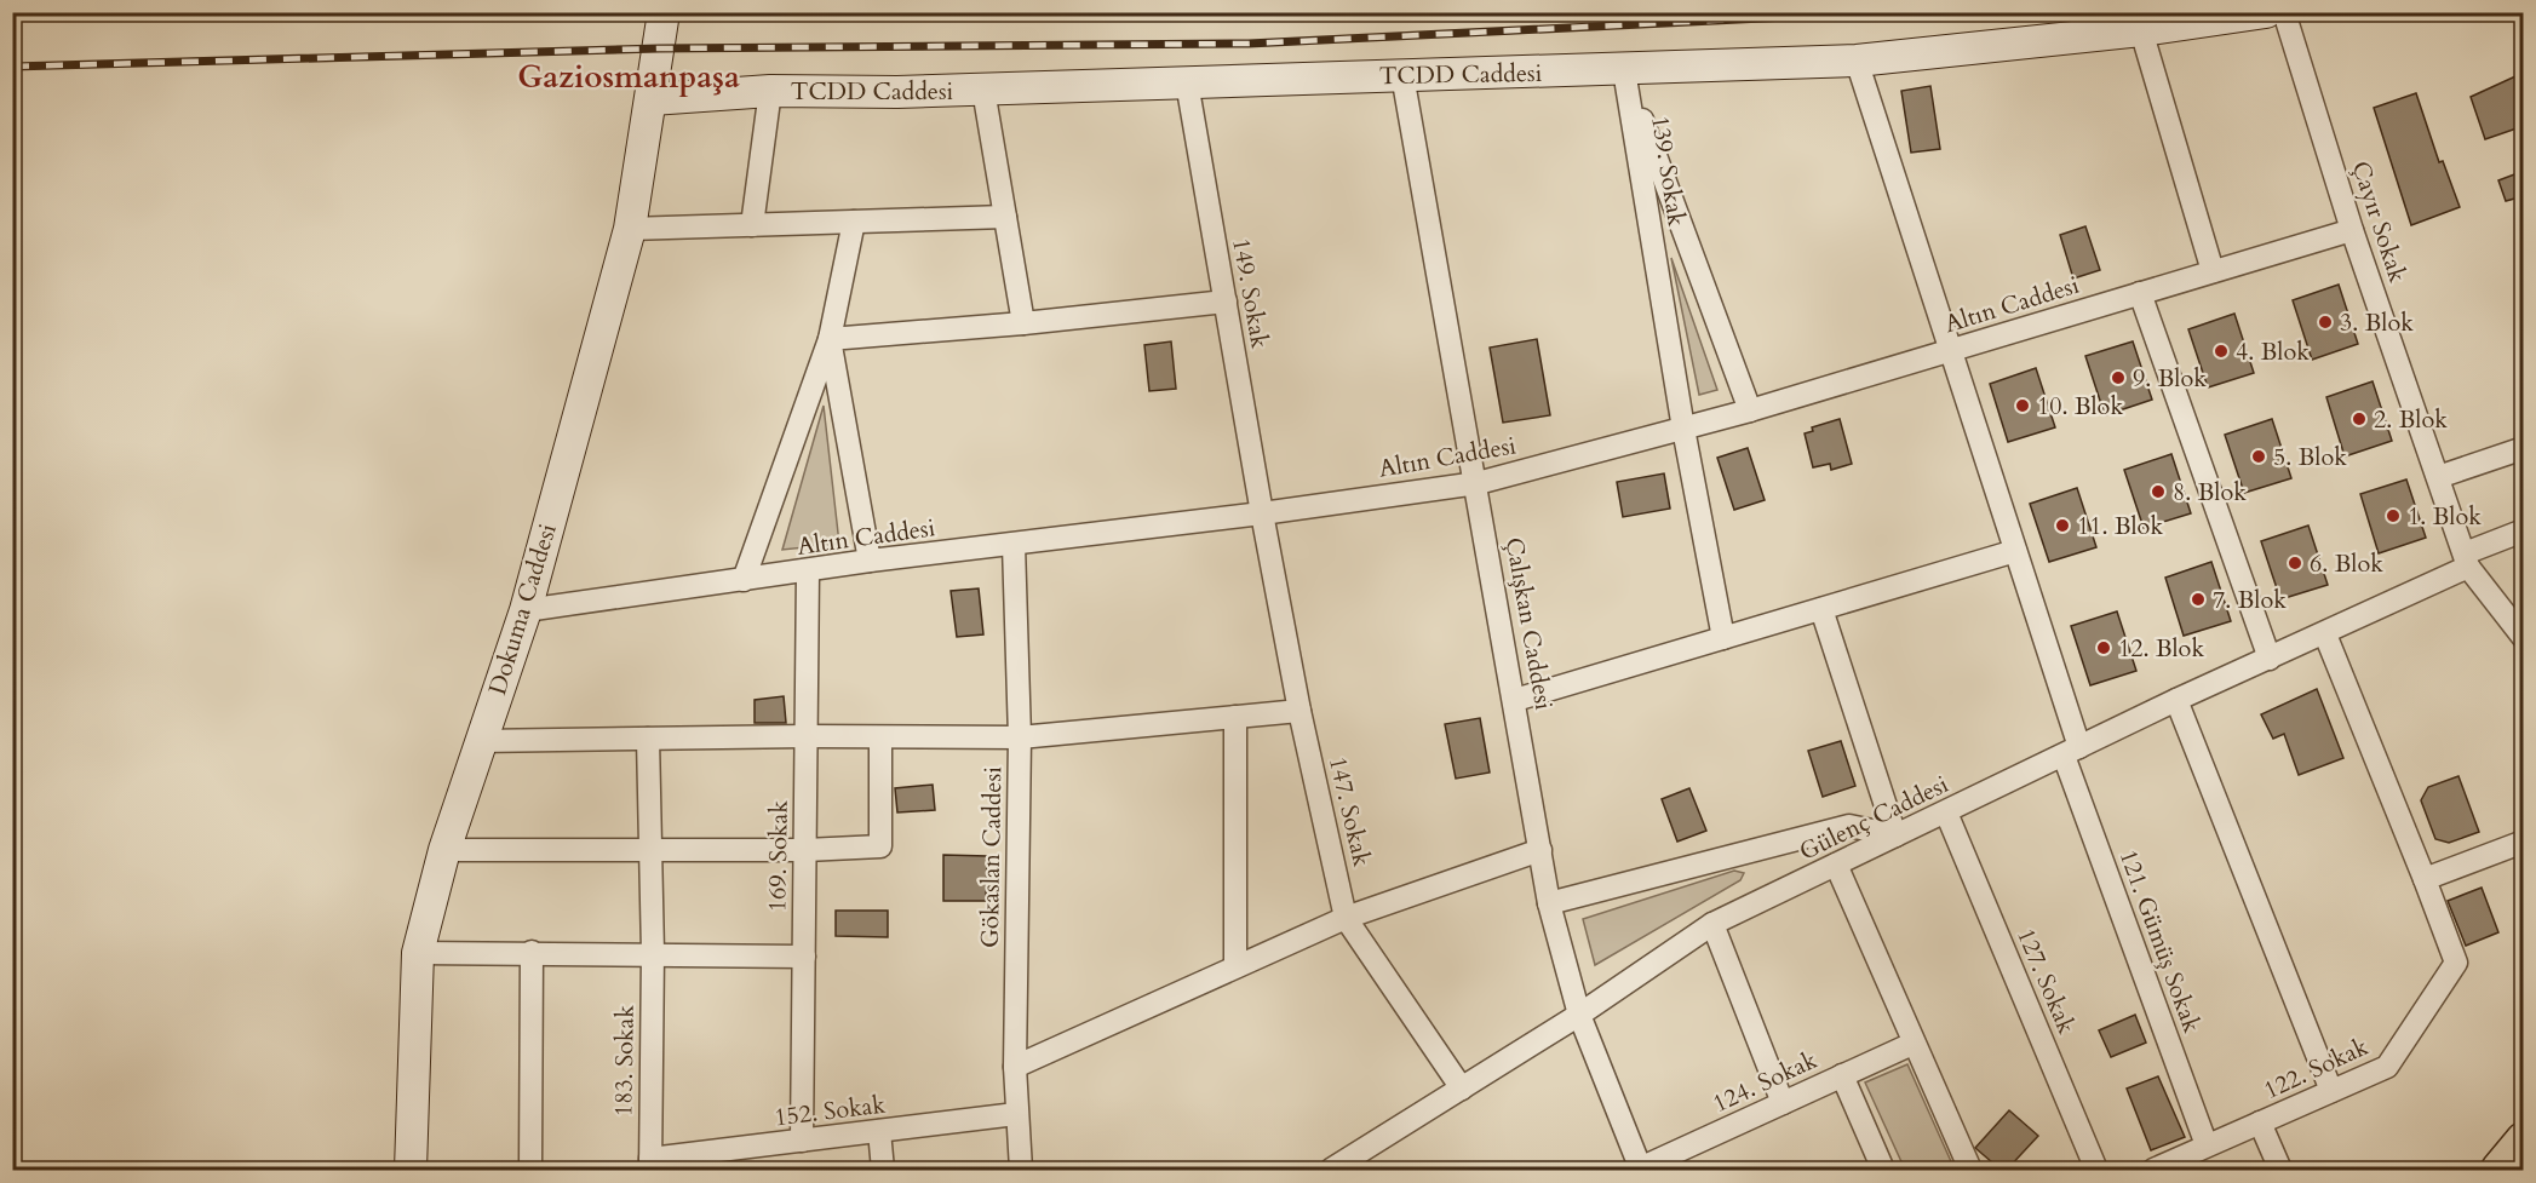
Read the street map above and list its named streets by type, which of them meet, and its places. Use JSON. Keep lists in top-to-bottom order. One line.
{"streets":{"main road":["TCDD Caddesi","Dokuma Caddesi"],"street":["139. Sokak","Çayır Sokak","149. Sokak","Altın Caddesi","Çalışkan Caddesi","147. Sokak","Gülenç Caddesi","169. Sokak","Gökaslan Caddesi","121. Gümüş Sokak","127. Sokak","183. Sokak","122. Sokak","124. Sokak","152. Sokak"]},"crossings":[["TCDD Caddesi","139. Sokak"],["TCDD Caddesi","149. Sokak"],["TCDD Caddesi","Dokuma Caddesi"],["TCDD Caddesi","Çalışkan Caddesi"],["TCDD Caddesi","121. Gümüş Sokak"],["139. Sokak","Altın Caddesi"],["Çayır Sokak","Altın Caddesi"],["Çayır Sokak","Gülenç Caddesi"],["149. Sokak","Altın Caddesi"],["149. Sokak","147. Sokak"],["Altın Caddesi","Dokuma Caddesi"],["Altın Caddesi","Çalışkan Caddesi"],["Altın Caddesi","147. Sokak"],["Altın Caddesi","169. Sokak"],["Altın Caddesi","Gökaslan Caddesi"],["Altın Caddesi","121. Gümüş Sokak"],["Çalışkan Caddesi","Gülenç Caddesi"],["Çalışkan Caddesi","124. Sokak"],["147. Sokak","Gülenç Caddesi"],["Gülenç Caddesi","121. Gümüş Sokak"],["Gülenç Caddesi","127. Sokak"],["169. Sokak","152. Sokak"],["Gökaslan Caddesi","152. Sokak"],["121. Gümüş Sokak","122. Sokak"],["183. Sokak","152. Sokak"]],"districts":["Gaziosmanpaşa"],"places":["3. Blok","4. Blok","9. Blok","10. Blok","2. Blok","5. Blok","8. Blok","1. Blok","11. Blok","6. Blok","7. Blok","12. Blok"]}
